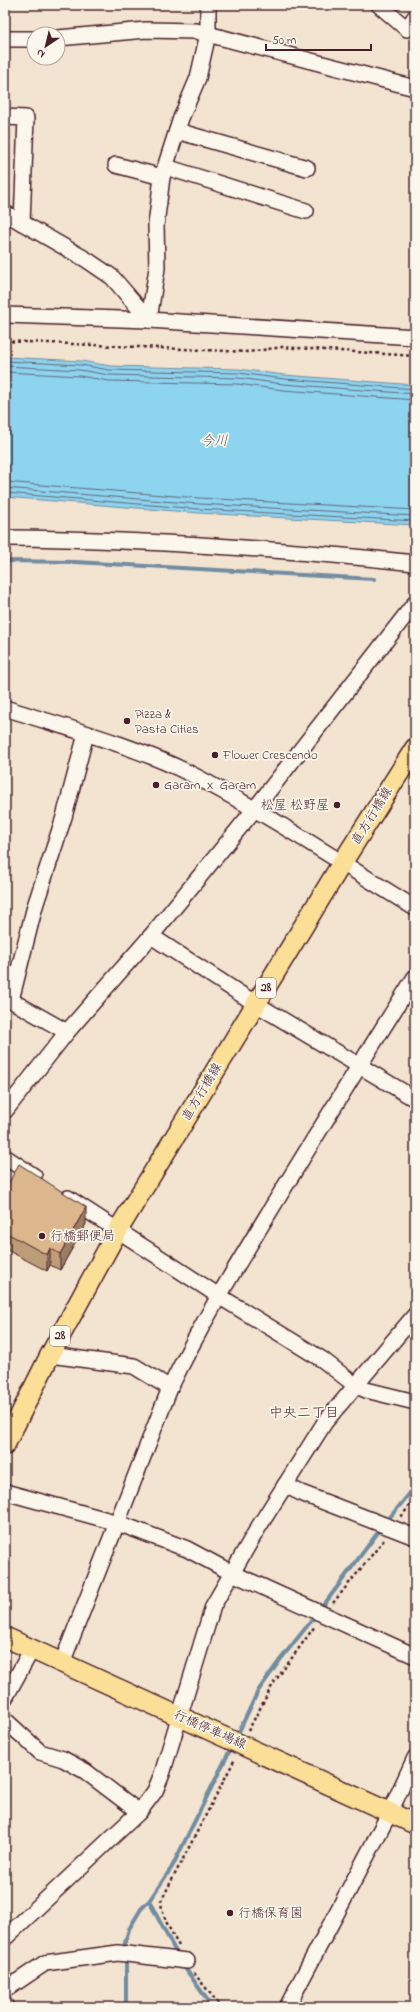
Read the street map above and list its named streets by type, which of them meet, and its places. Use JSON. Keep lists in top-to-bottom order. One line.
{"streets":{"main road":["直方行橋線","28","行橋停車場線"]},"districts":["中央二丁目"],"water":["今川"],"places":["Pizza & Pasta Cities","Flower Crescendo","Garam ｘ Garam","松屋 松野屋","行橋郵便局","行橋保育園"],"scale_bar":"50 m","north":"bottom left"}
